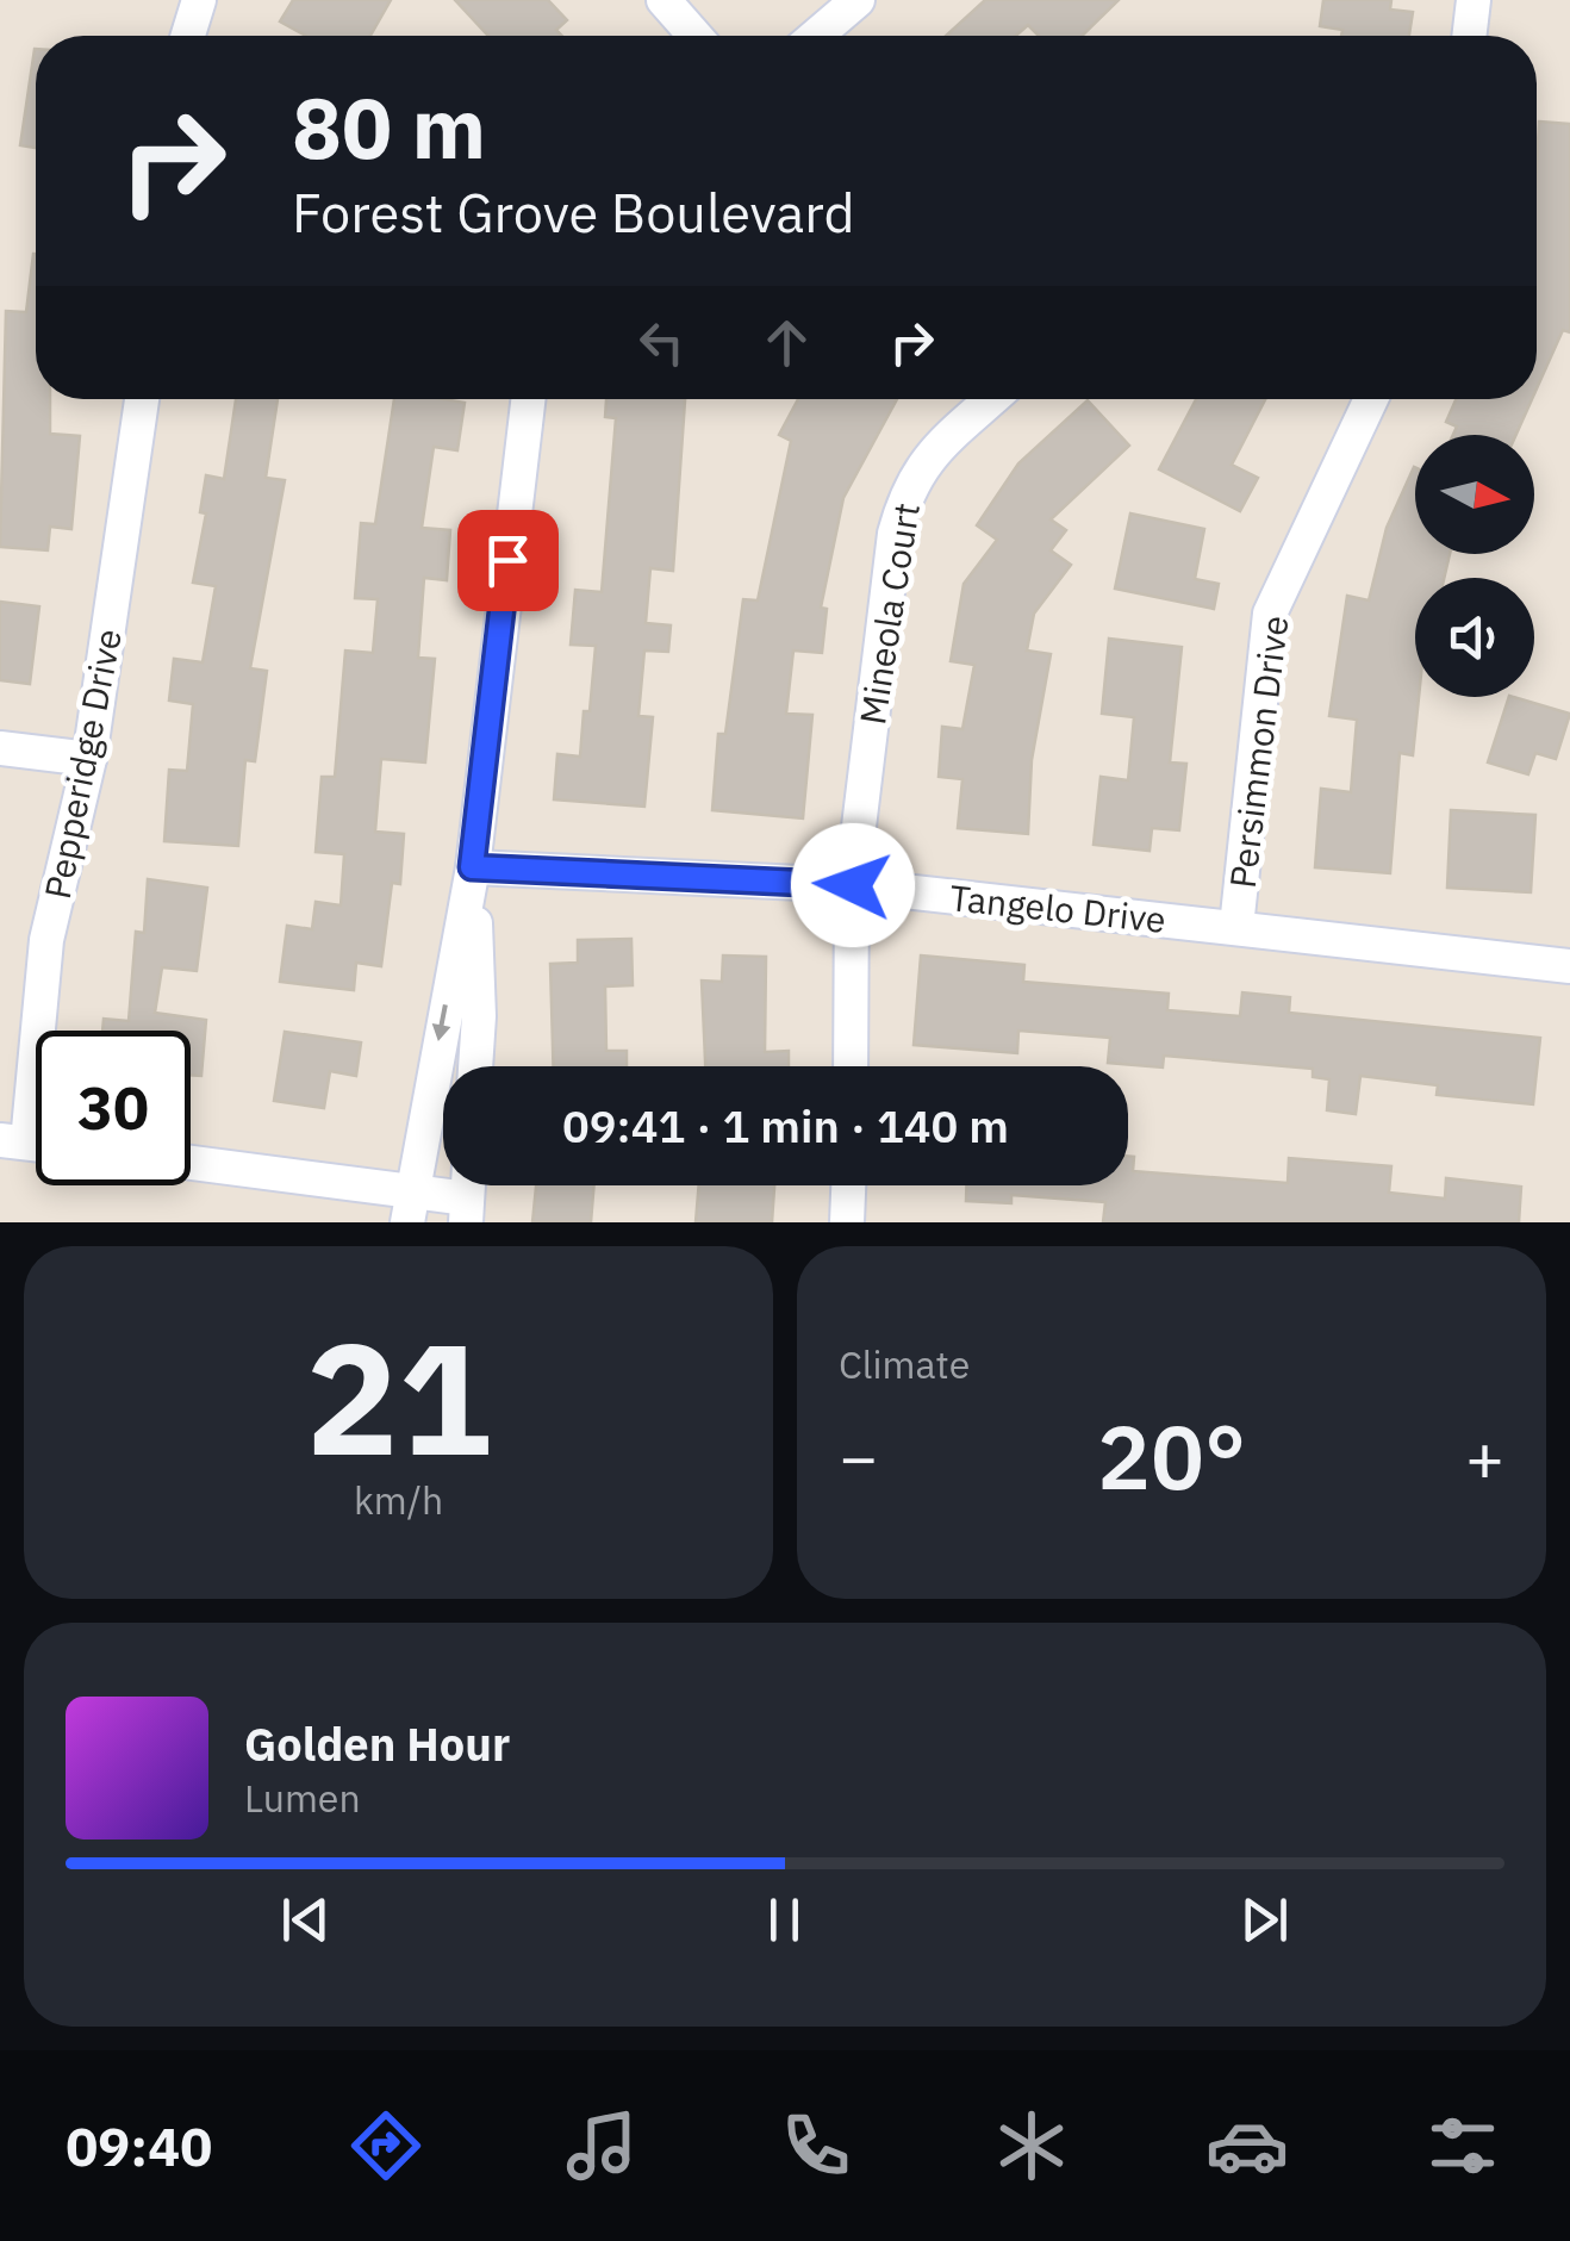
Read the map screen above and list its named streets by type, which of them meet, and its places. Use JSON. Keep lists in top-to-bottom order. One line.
{"streets":{"street":["Mineola Court","Persimmon Drive","Pepperidge Drive","Tangelo Drive"]},"crossings":[["Mineola Court","Tangelo Drive"],["Persimmon Drive","Tangelo Drive"]],"north":"right","page":{"turn":["80 m","Forest Grove Boulevard"],"limit":"30","trip":"09:41 · 1 min · 140 m","tile":[["21","km/h"],"Climate"],"heat":["−","20°","+"],"song":["Golden Hour","Lumen"],"tabs":"09:40"}}
